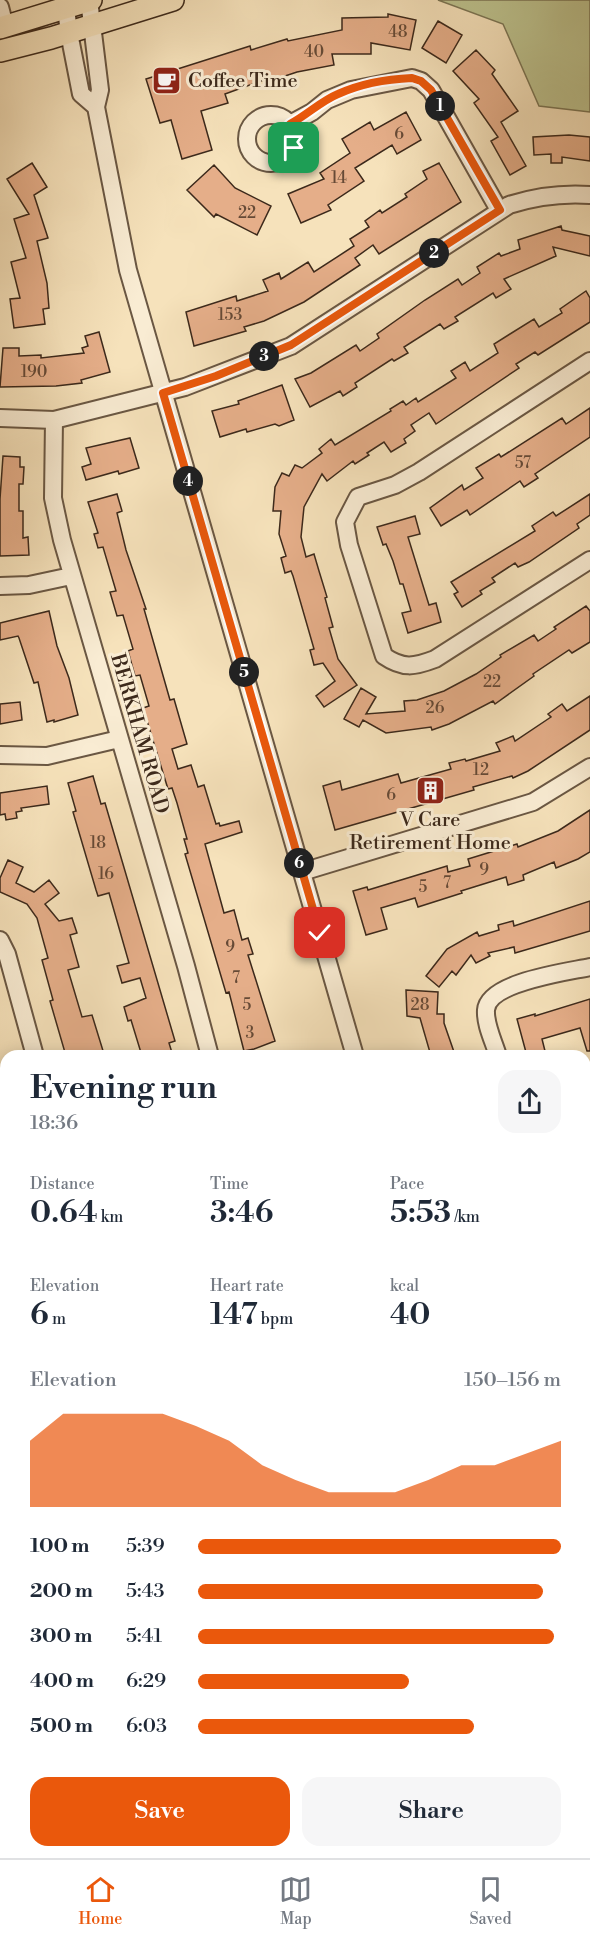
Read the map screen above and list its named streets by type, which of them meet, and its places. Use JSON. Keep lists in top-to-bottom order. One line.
{"streets":{"street":["BERKHAM ROAD"]},"places":{"cafe":["Coffee Time"],"building":["V Care Retirement Home"]},"house_numbers":["48","40","6","14","22","153","190","57","22","26","12","6","18","9","16","7","5","9","7","5","28","3"],"page":{"pins":["1","2","3","4","5","6"],"heading":["Evening run","18:36"],"stats":[["Distance","0.64 km"],["Time","3:46"],["Pace","5:53 /km"],["Elevation","6 m"],["Heart rate","147 bpm"],["kcal","40"]],"chart":["Elevation","150–156 m"],"list":[{"name":"100 m","note":"5:39"},{"name":"200 m","note":"5:43"},{"name":"300 m","note":"5:41"},{"name":"400 m","note":"6:29"},{"name":"500 m","note":"6:03"}],"buttons":["Save","Share"],"tabs":["Home","Map","Saved"]}}
